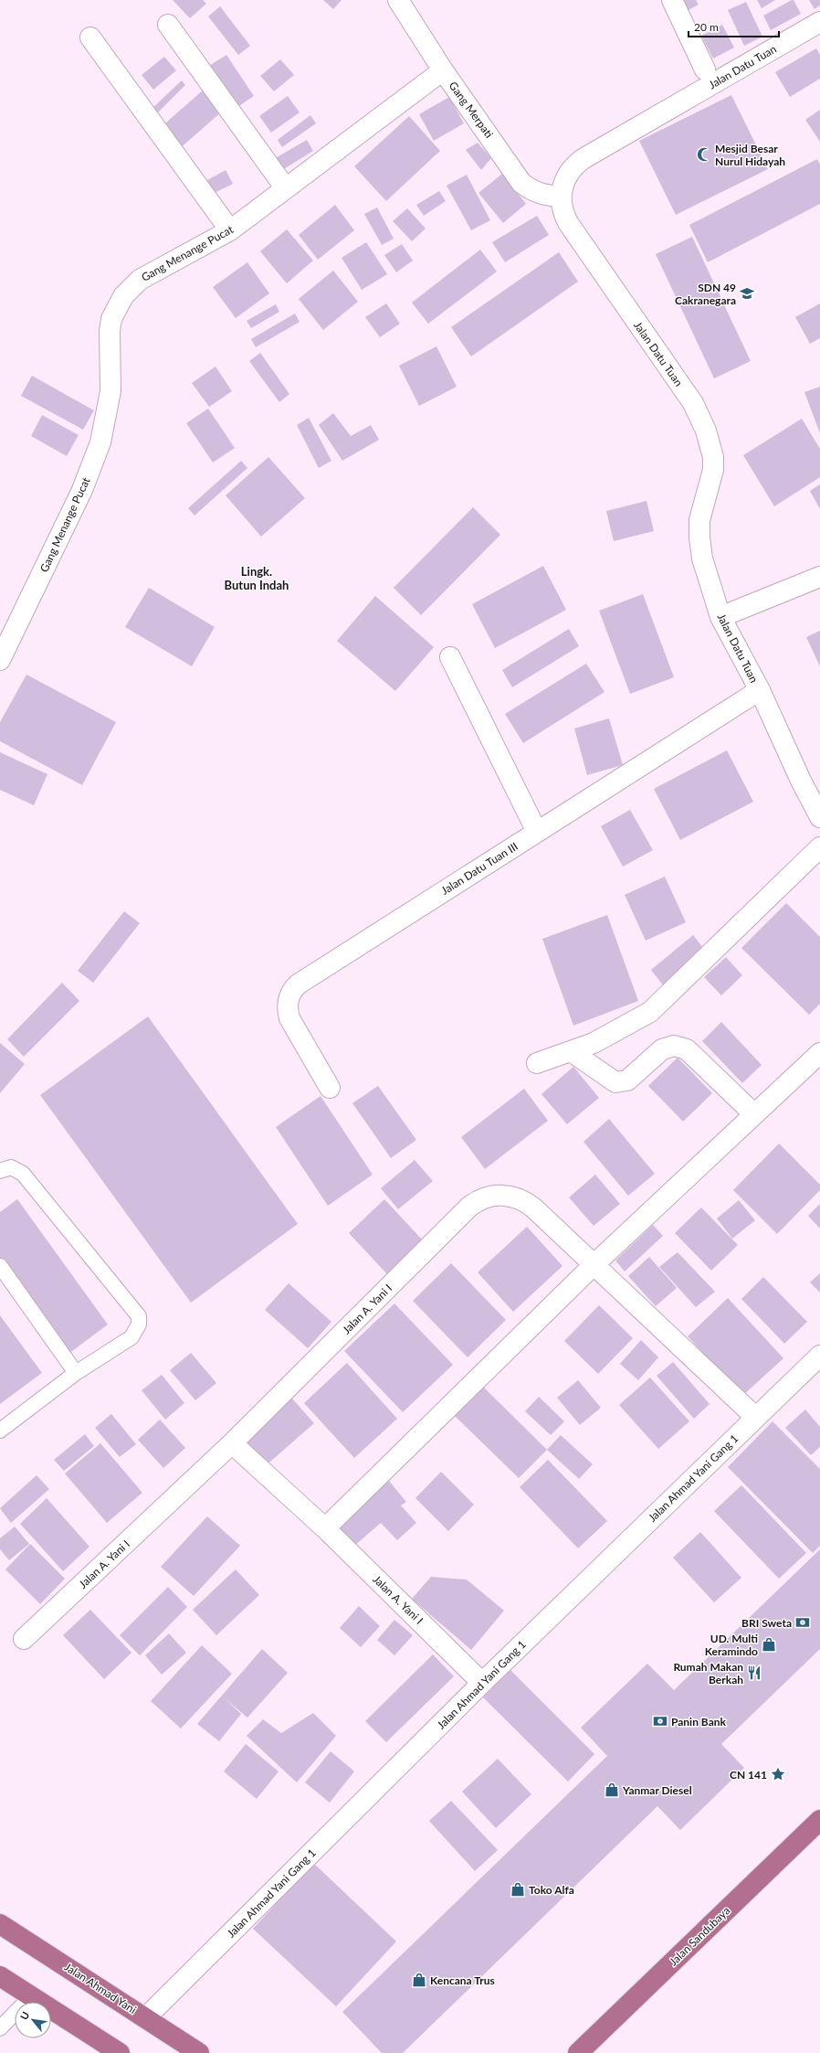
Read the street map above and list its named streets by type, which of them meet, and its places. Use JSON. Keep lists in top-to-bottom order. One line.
{"streets":{"highway":["Jalan Sandubaya","Jalan Ahmad Yani"],"street":["Jalan Datu Tuan","Gang Merpati","Gang Menange Pucat","Jalan Datu Tuan III","Jalan A. Yani I","Jalan Ahmad Yani Gang 1"]},"crossings":[["Jalan Datu Tuan","Gang Merpati"],["Jalan Datu Tuan","Jalan Datu Tuan III"],["Gang Merpati","Gang Menange Pucat"],["Jalan A. Yani I","Jalan Ahmad Yani Gang 1"],["Jalan Ahmad Yani Gang 1","Jalan Ahmad Yani"]],"districts":["Lingk. Butun Indah"],"places":{"mosque":["Mesjid Besar Nurul Hidayah"],"school or university":["SDN 49 Cakranegara"],"bank":["BRI Sweta","Panin Bank"],"shop":["UD. Multi Keramindo","Yanmar Diesel","Toko Alfa","Kencana Trus"],"restaurant":["Rumah Makan Berkah"],"place":["CN 141"]},"scale_bar":"20 m","north":"top left"}
